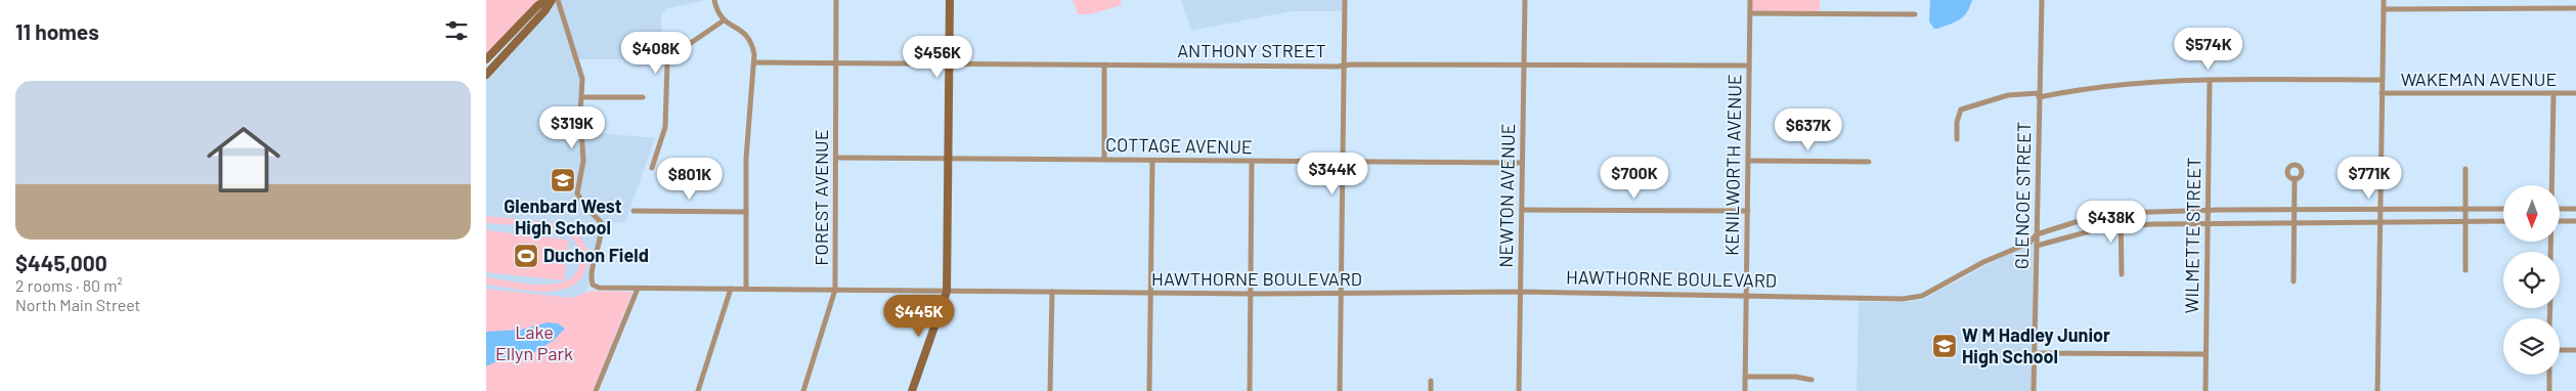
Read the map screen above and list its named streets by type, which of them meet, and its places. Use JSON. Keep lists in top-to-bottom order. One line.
{"streets":{"street":["ANTHONY STREET","WAKEMAN AVENUE","COTTAGE AVENUE","KENILWORTH AVENUE","NEWTON AVENUE","GLENCOE STREET","FOREST AVENUE","WILMETTE STREET","HAWTHORNE BOULEVARD"]},"crossings":[["ANTHONY STREET","KENILWORTH AVENUE"],["ANTHONY STREET","NEWTON AVENUE"],["ANTHONY STREET","FOREST AVENUE"],["WAKEMAN AVENUE","GLENCOE STREET"],["WAKEMAN AVENUE","WILMETTE STREET"],["COTTAGE AVENUE","NEWTON AVENUE"],["COTTAGE AVENUE","FOREST AVENUE"],["KENILWORTH AVENUE","HAWTHORNE BOULEVARD"],["NEWTON AVENUE","HAWTHORNE BOULEVARD"],["GLENCOE STREET","HAWTHORNE BOULEVARD"],["FOREST AVENUE","HAWTHORNE BOULEVARD"]],"parks":["Lake Ellyn Park"],"places":{"school or university":["Glenbard West High School","W M Hadley Junior High School"],"sports":["Duchon Field"]},"north":"bottom","page":{"heading":"11 homes","price":["$574K","$408K","$456K","$319K","$637K","$344K","$700K","$771K","$801K","$438K","$445K"],"list":[{"name":"$445,000","note":"2 rooms · 80 m² · North Main Street"}]}}
